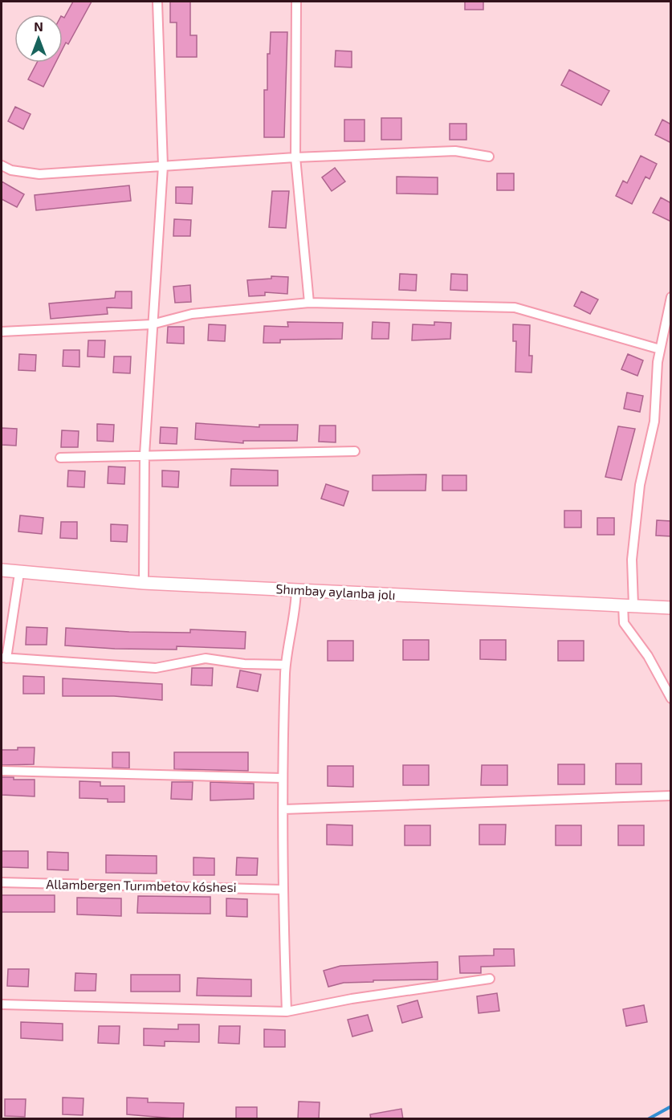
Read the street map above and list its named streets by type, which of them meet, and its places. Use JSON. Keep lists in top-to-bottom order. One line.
{"streets":{"main road":["Shımbay aylanba jolı"],"street":["Allambergen Turımbetov kóshesi"]},"north":"top"}
